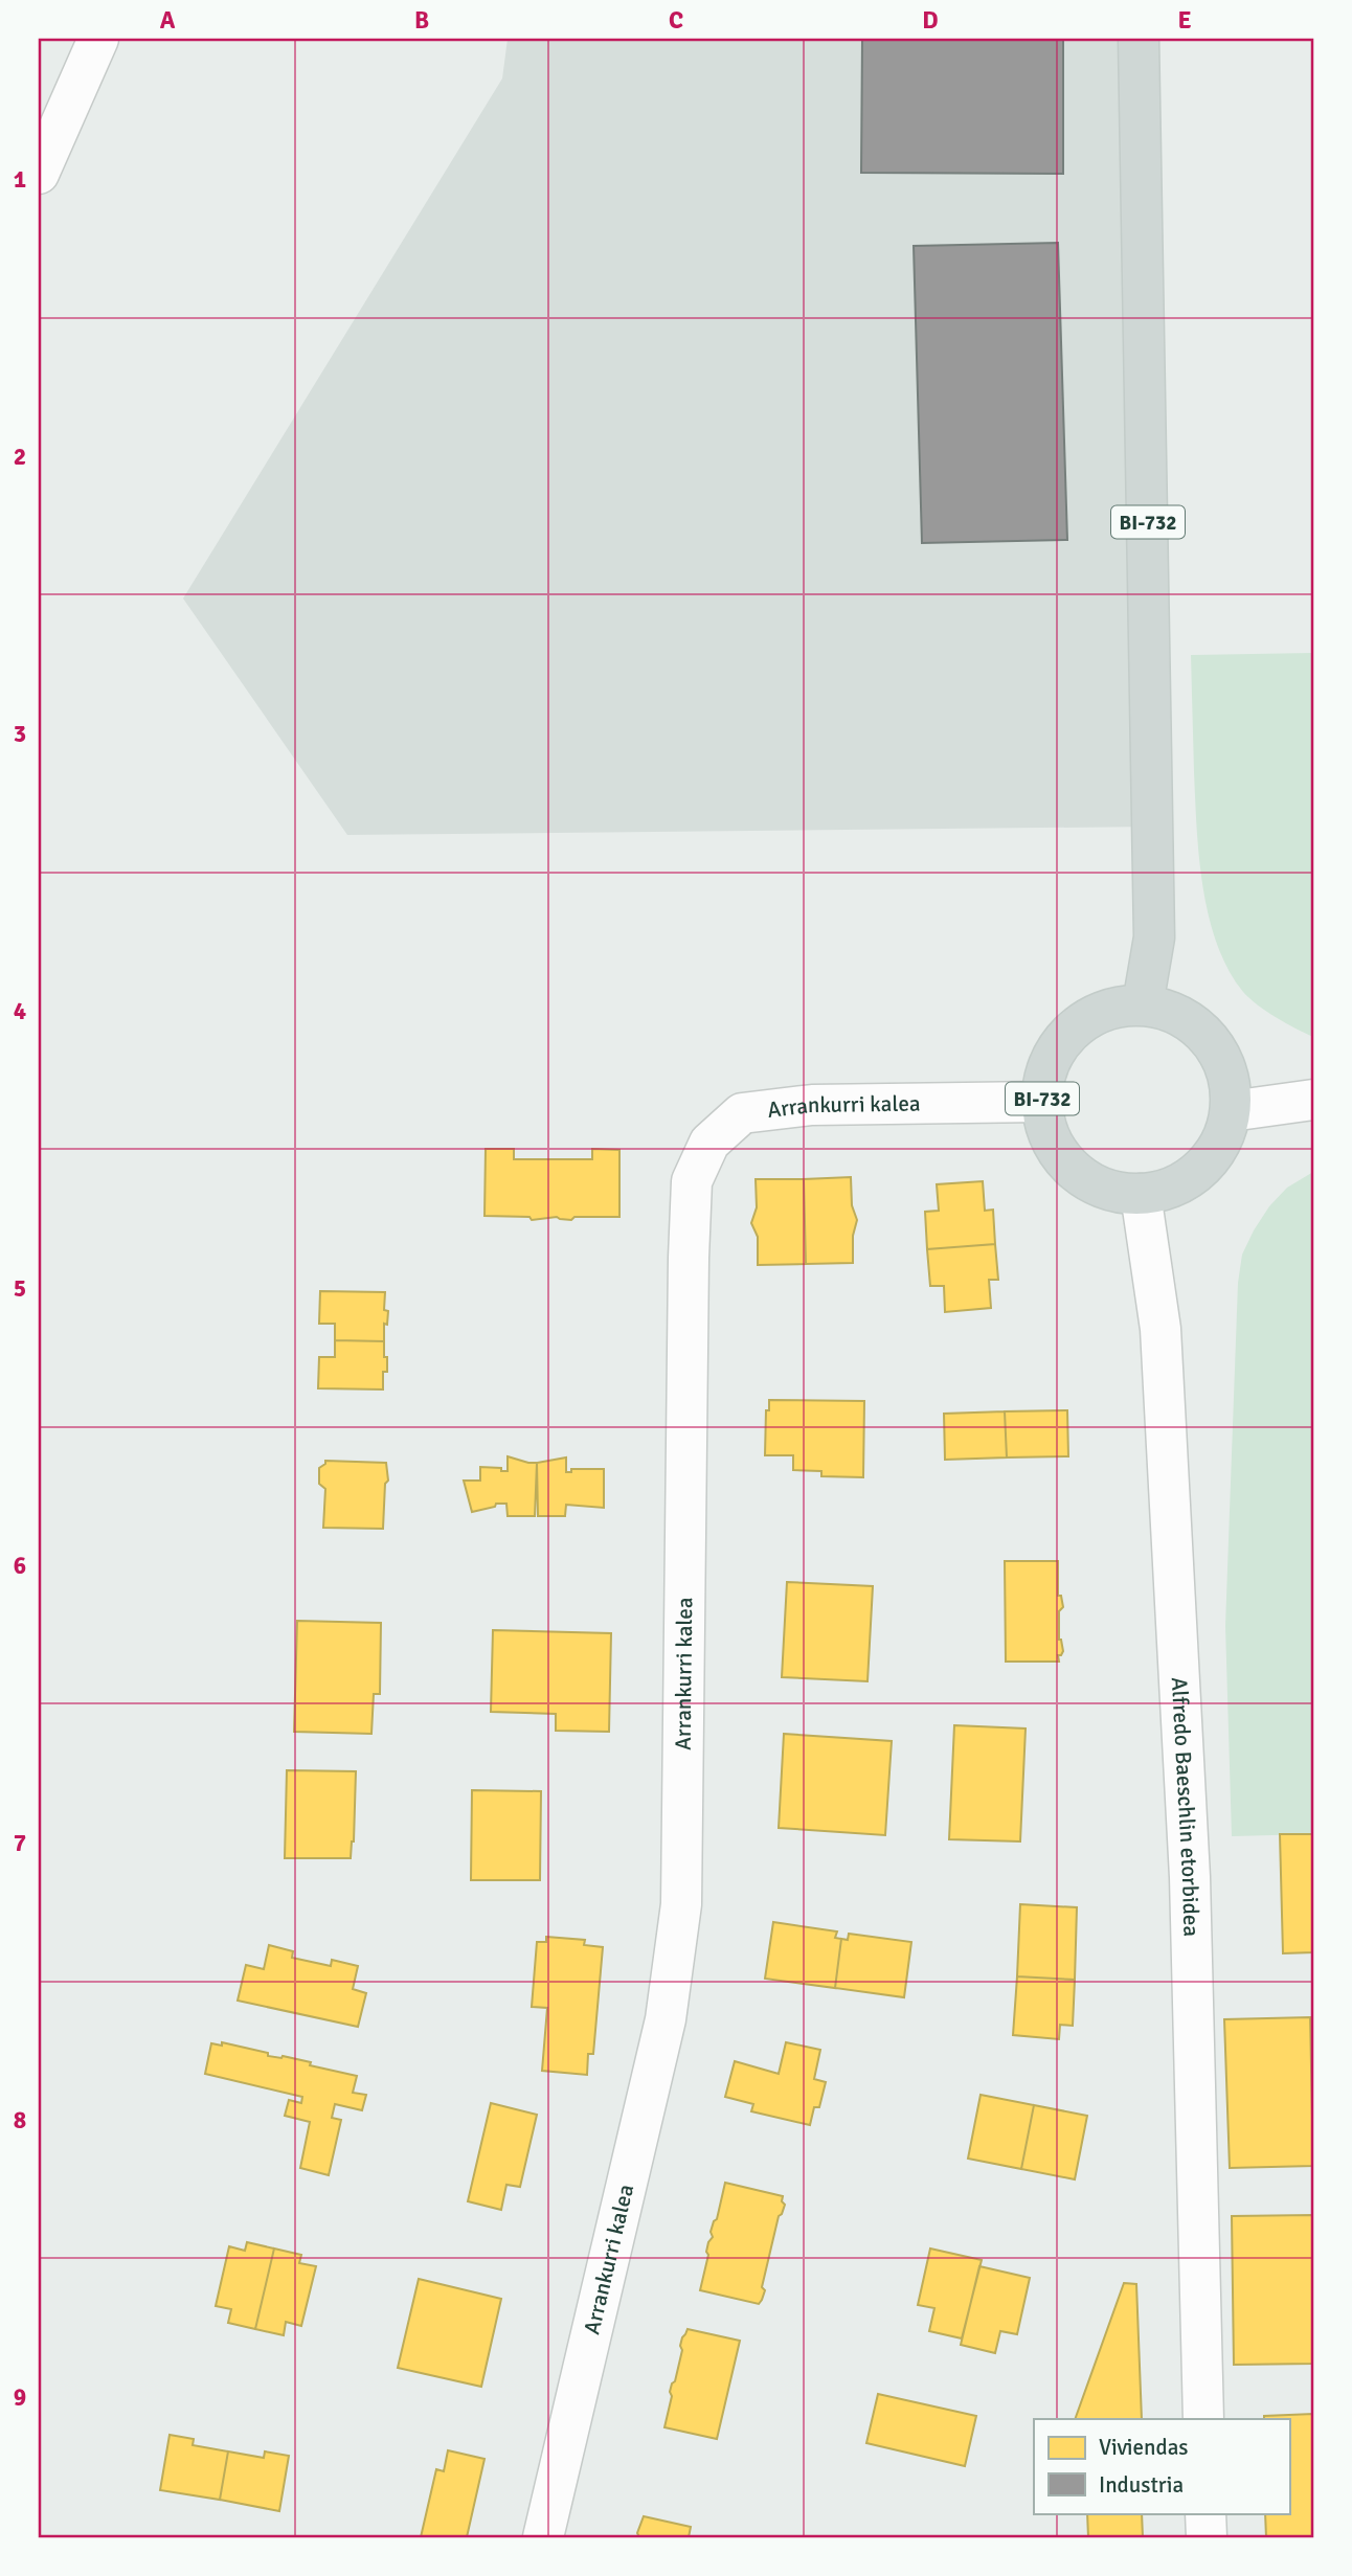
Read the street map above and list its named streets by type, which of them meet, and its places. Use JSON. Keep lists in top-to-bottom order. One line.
{"streets":{"main road":["BI-732"],"street":["Arrankurri kalea","Alfredo Baeschlin etorbidea"]},"crossings":[["BI-732","Arrankurri kalea"],["BI-732","Alfredo Baeschlin etorbidea"],["Arrankurri kalea","Alfredo Baeschlin etorbidea"]],"legend":["Viviendas","Industria"],"grid":{"columns":["A","B","C","D","E"],"rows":["1","2","3","4","5","6","7","8","9"]}}
